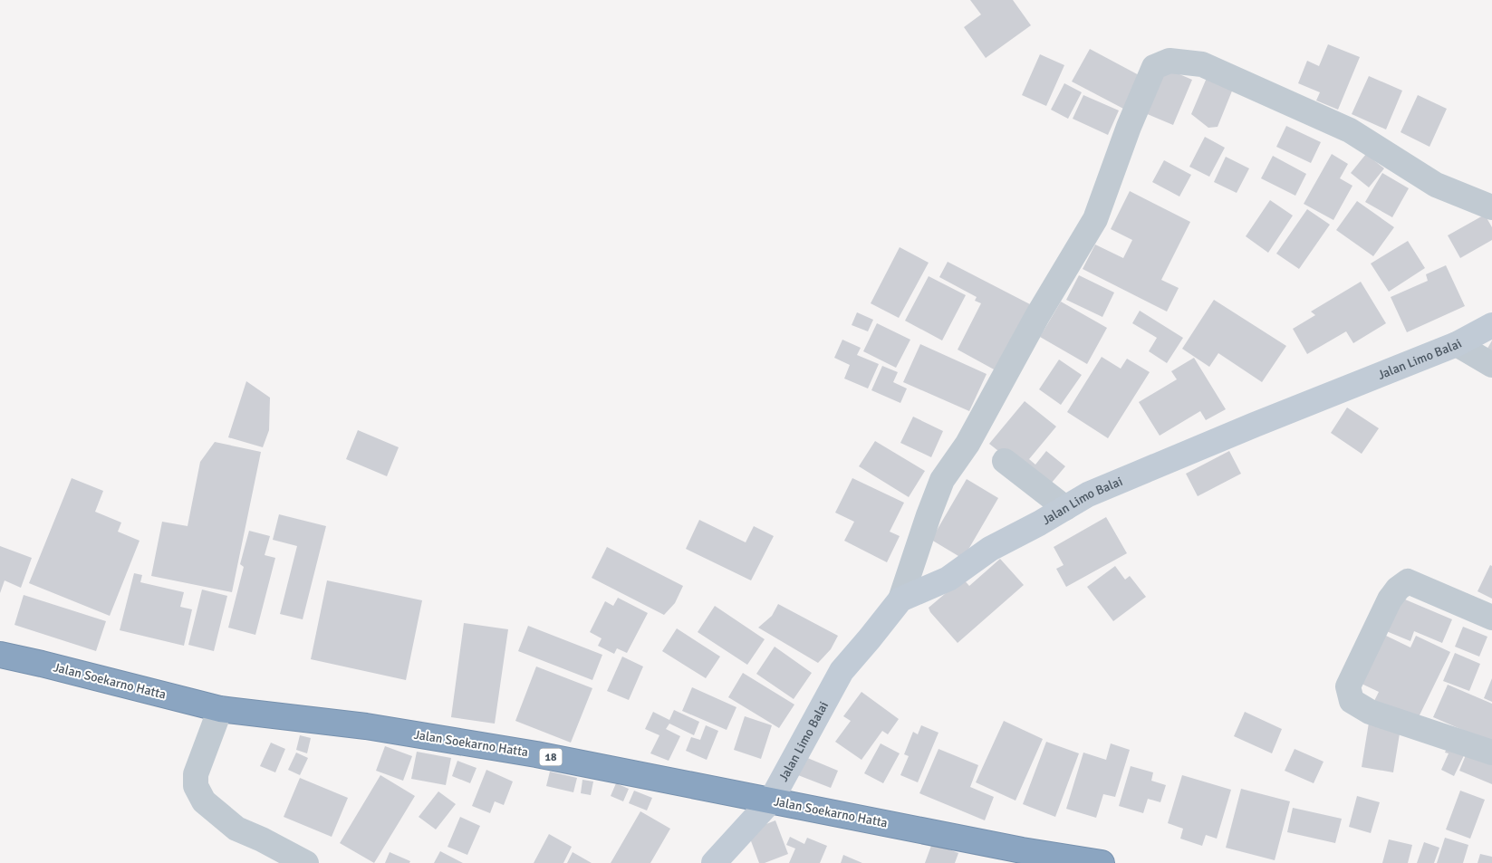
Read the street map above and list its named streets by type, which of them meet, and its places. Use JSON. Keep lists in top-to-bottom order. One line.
{"streets":{"highway":["Jalan Soekarno Hatta","18"],"street":["Jalan Limo Balai"]},"crossings":[["Jalan Limo Balai","Jalan Soekarno Hatta"]]}
